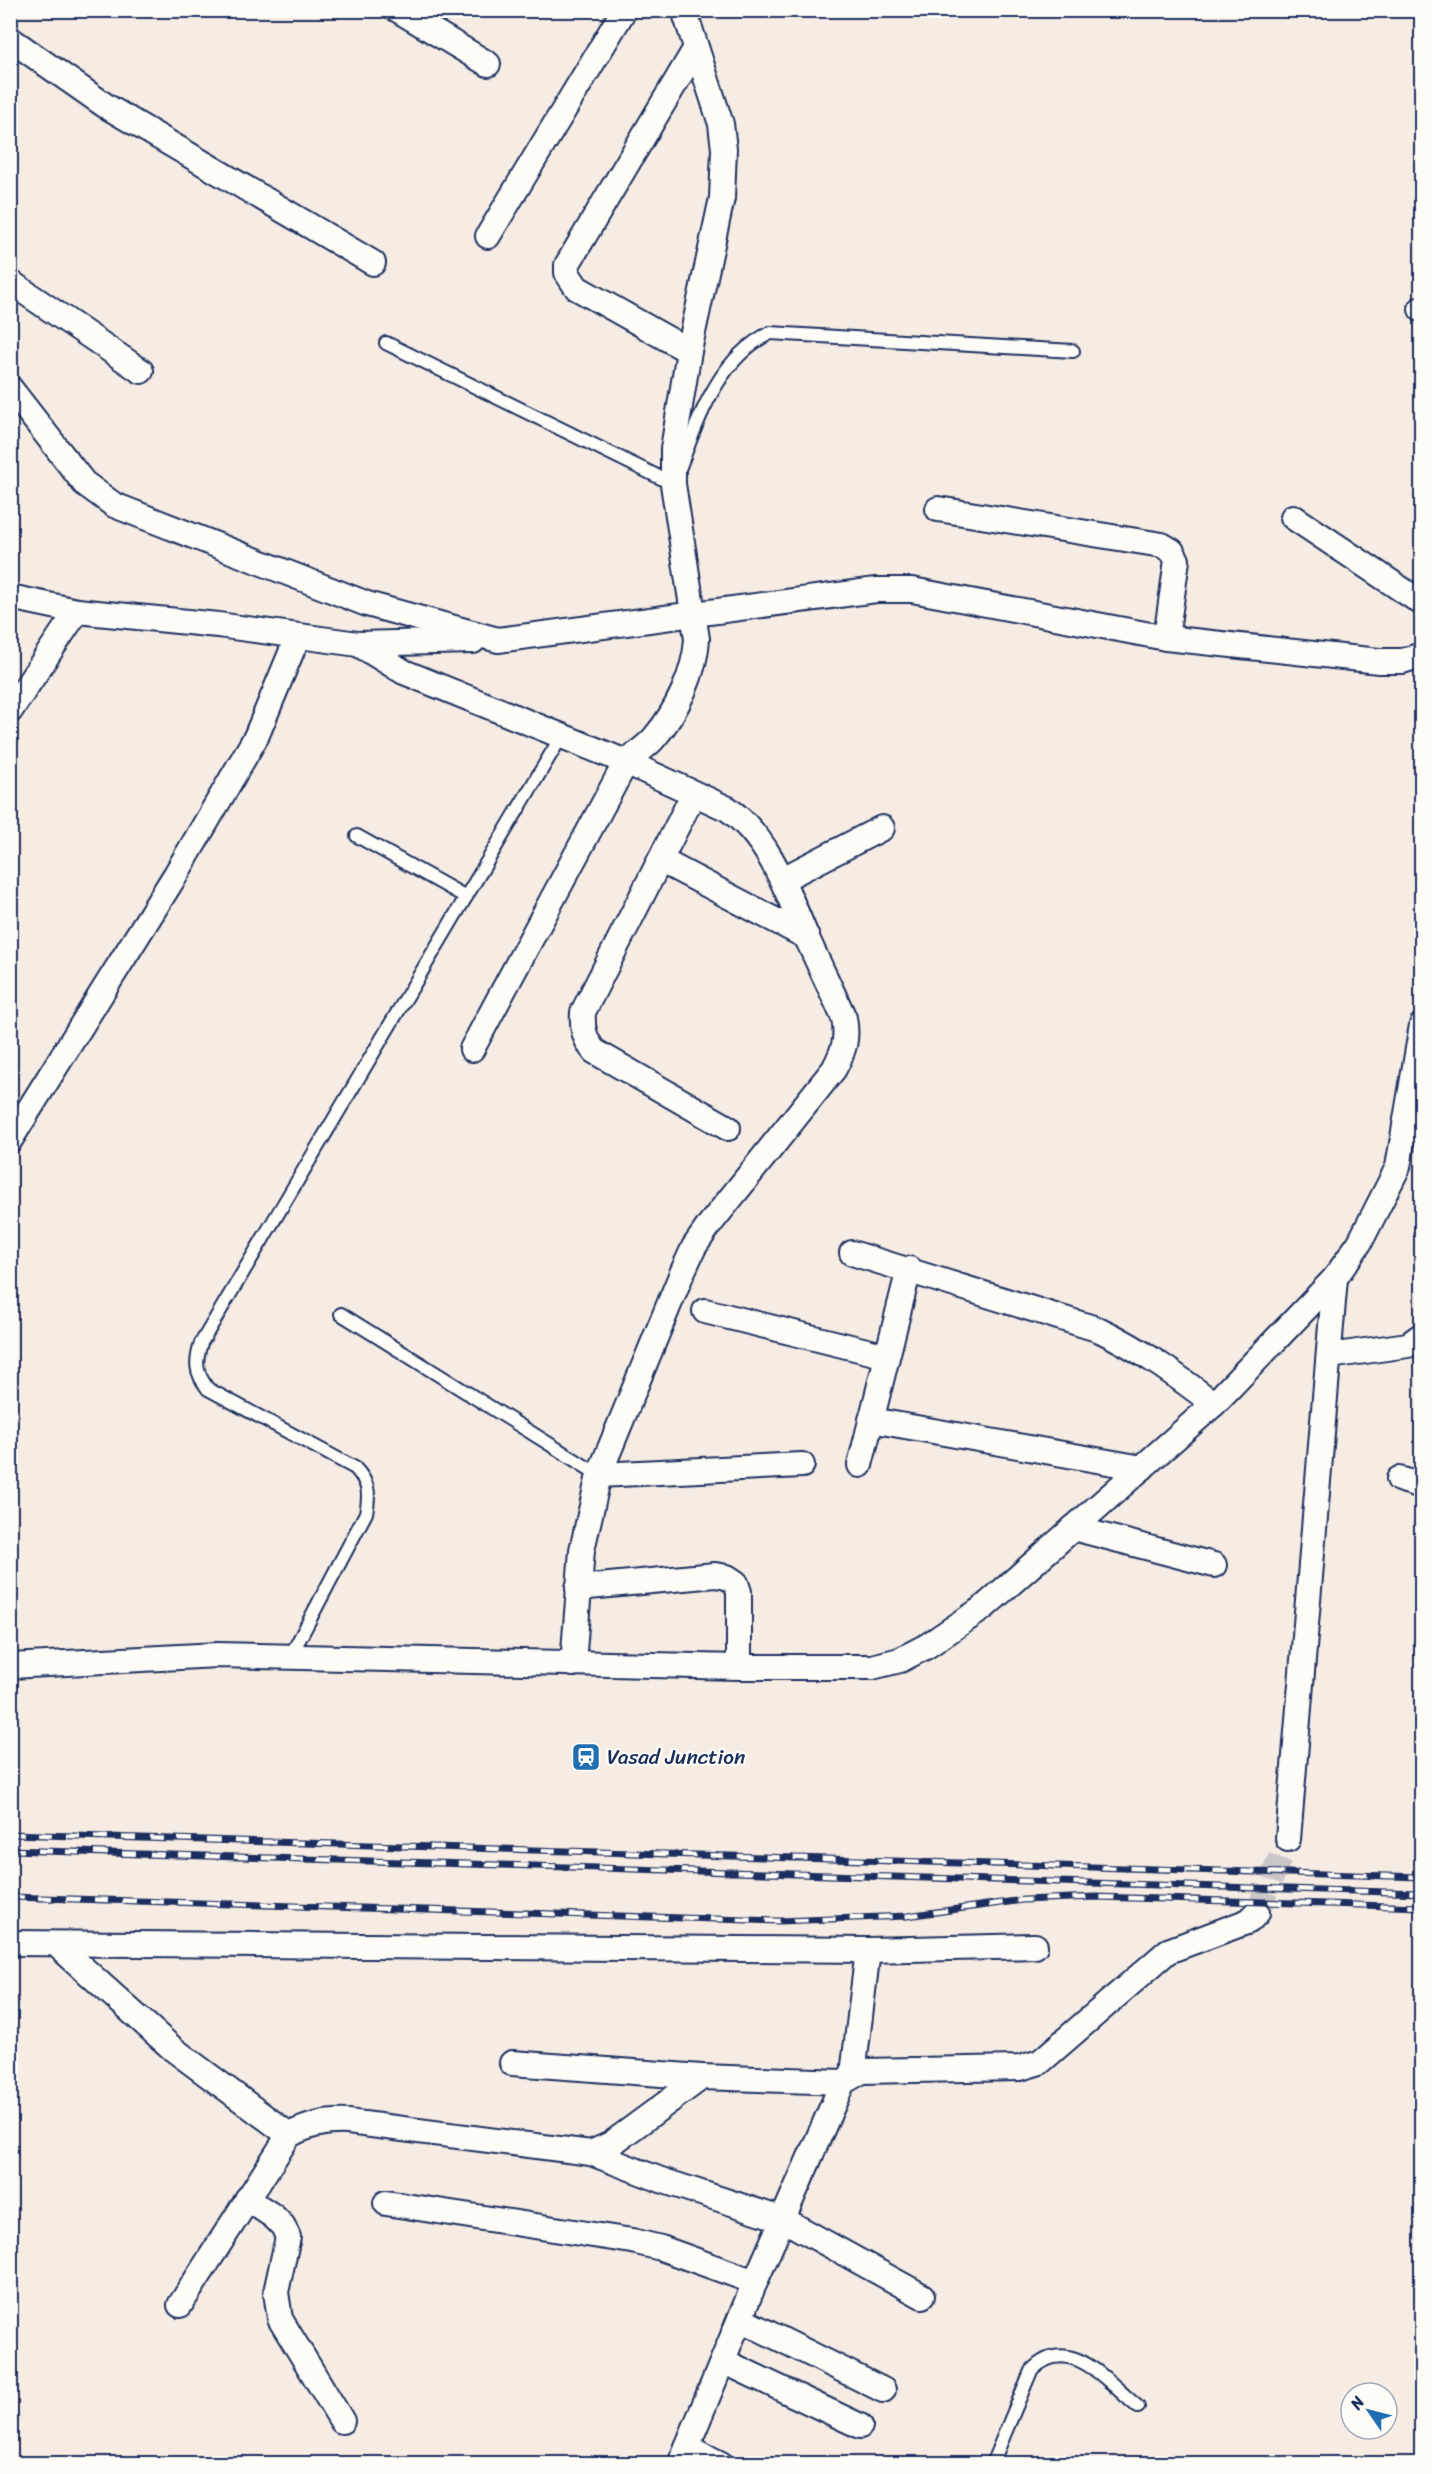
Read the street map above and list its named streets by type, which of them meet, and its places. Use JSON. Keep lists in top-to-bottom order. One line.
{"places":{"station":["Vasad Junction"]},"north":"top left"}
